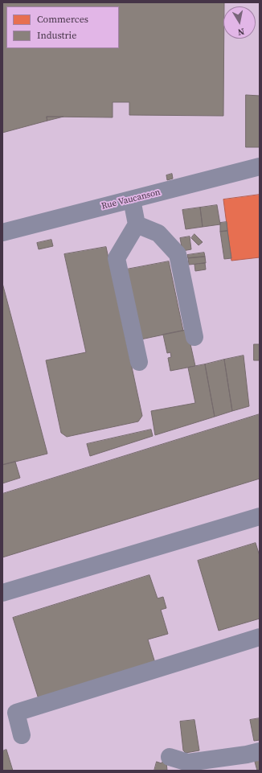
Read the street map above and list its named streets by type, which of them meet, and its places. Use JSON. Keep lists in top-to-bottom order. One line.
{"streets":{"street":["Rue Vaucanson"]},"legend":["Commerces","Industrie"],"north":"bottom"}
